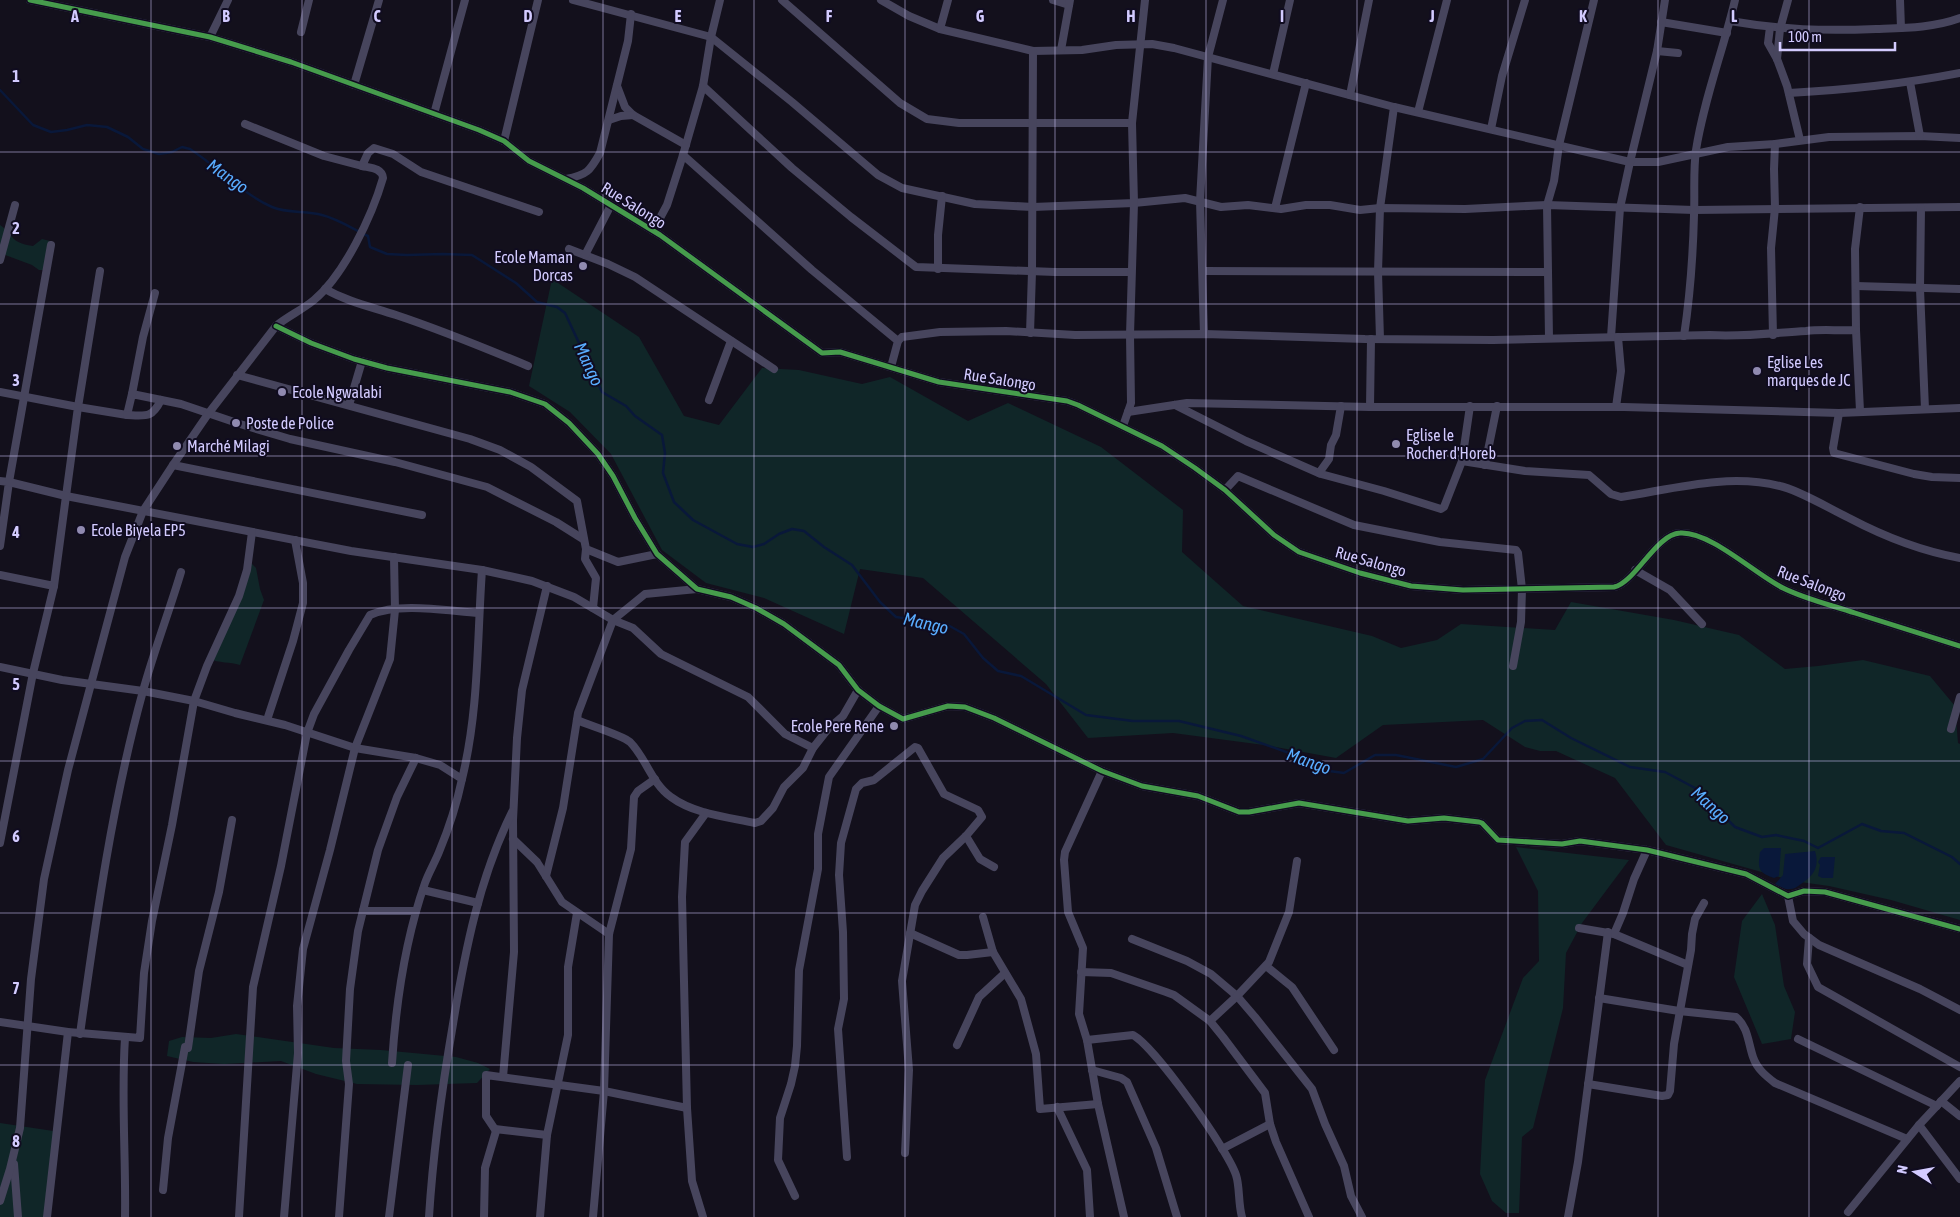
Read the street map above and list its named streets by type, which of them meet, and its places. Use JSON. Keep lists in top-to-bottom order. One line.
{"streets":{"street":["Rue Salongo"]},"water":["Mango"],"places":["Ecole Maman Dorcas","Eglise Les marques de JC","Ecole Ngwalabi","Poste de Police","Eglise le Rocher d'Horeb","Marché Milagi","Ecole Biyela EP5","Ecole Pere Rene"],"scale_bar":"100 m","north":"left","grid":{"columns":["A","B","C","D","E","F","G","H","I","J","K","L"],"rows":["1","2","3","4","5","6","7","8"]}}
